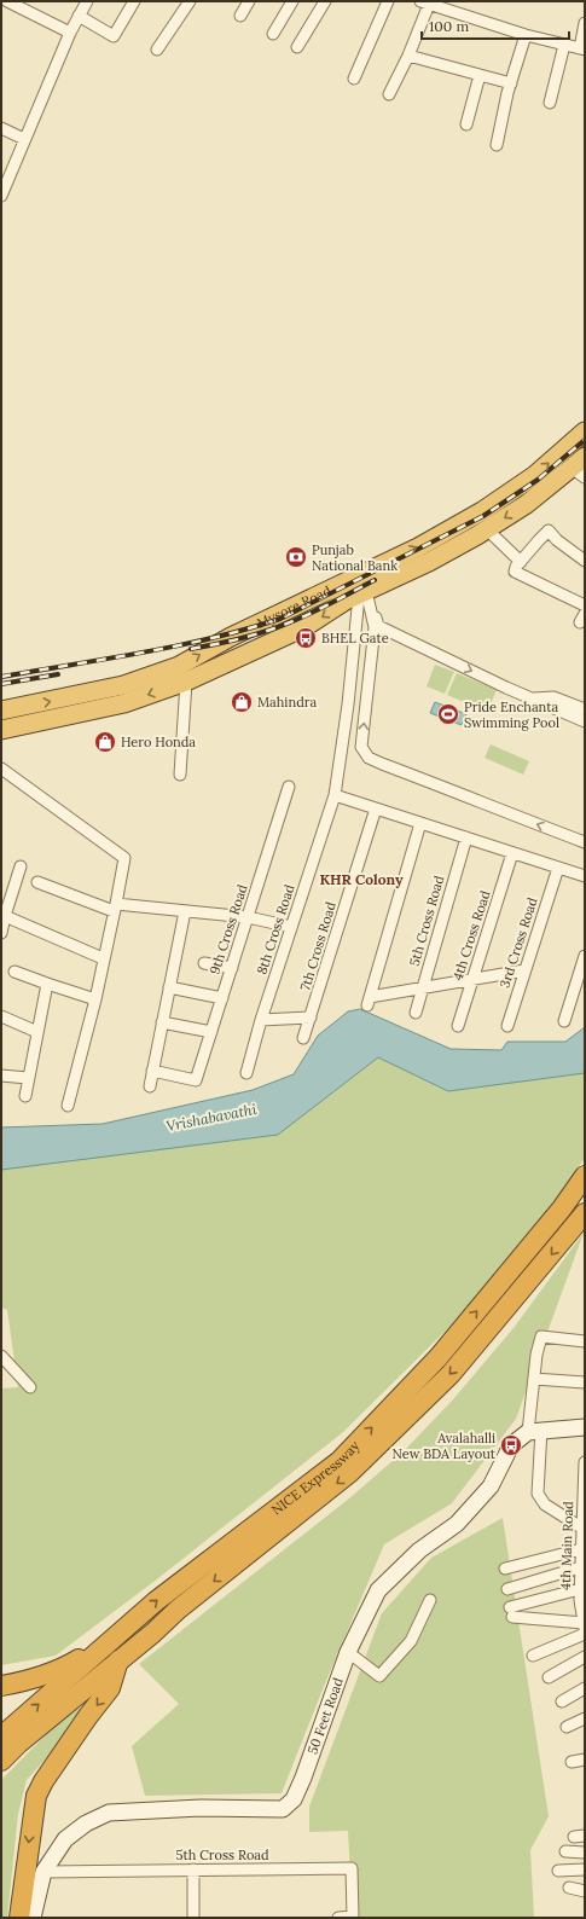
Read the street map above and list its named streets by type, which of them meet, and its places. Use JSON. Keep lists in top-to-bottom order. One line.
{"streets":{"highway":["Mysore Road","NICE Expressway"],"main road":["50 Feet Road"],"street":["5th Cross Road","9th Cross Road","8th Cross Road","4th Cross Road","3rd Cross Road","7th Cross Road","4th Main Road"]},"crossings":[["Mysore Road","8th Cross Road"],["5th Cross Road","50 Feet Road"]],"districts":["KHR Colony"],"water":["Vrishabavathi"],"places":{"bank":["Punjab National Bank"],"bus stop":["BHEL Gate","Avalahalli New BDA Layout"],"shop":["Mahindra","Hero Honda"],"sports":["Pride Enchanta Swimming Pool"]},"scale_bar":"100 m"}
